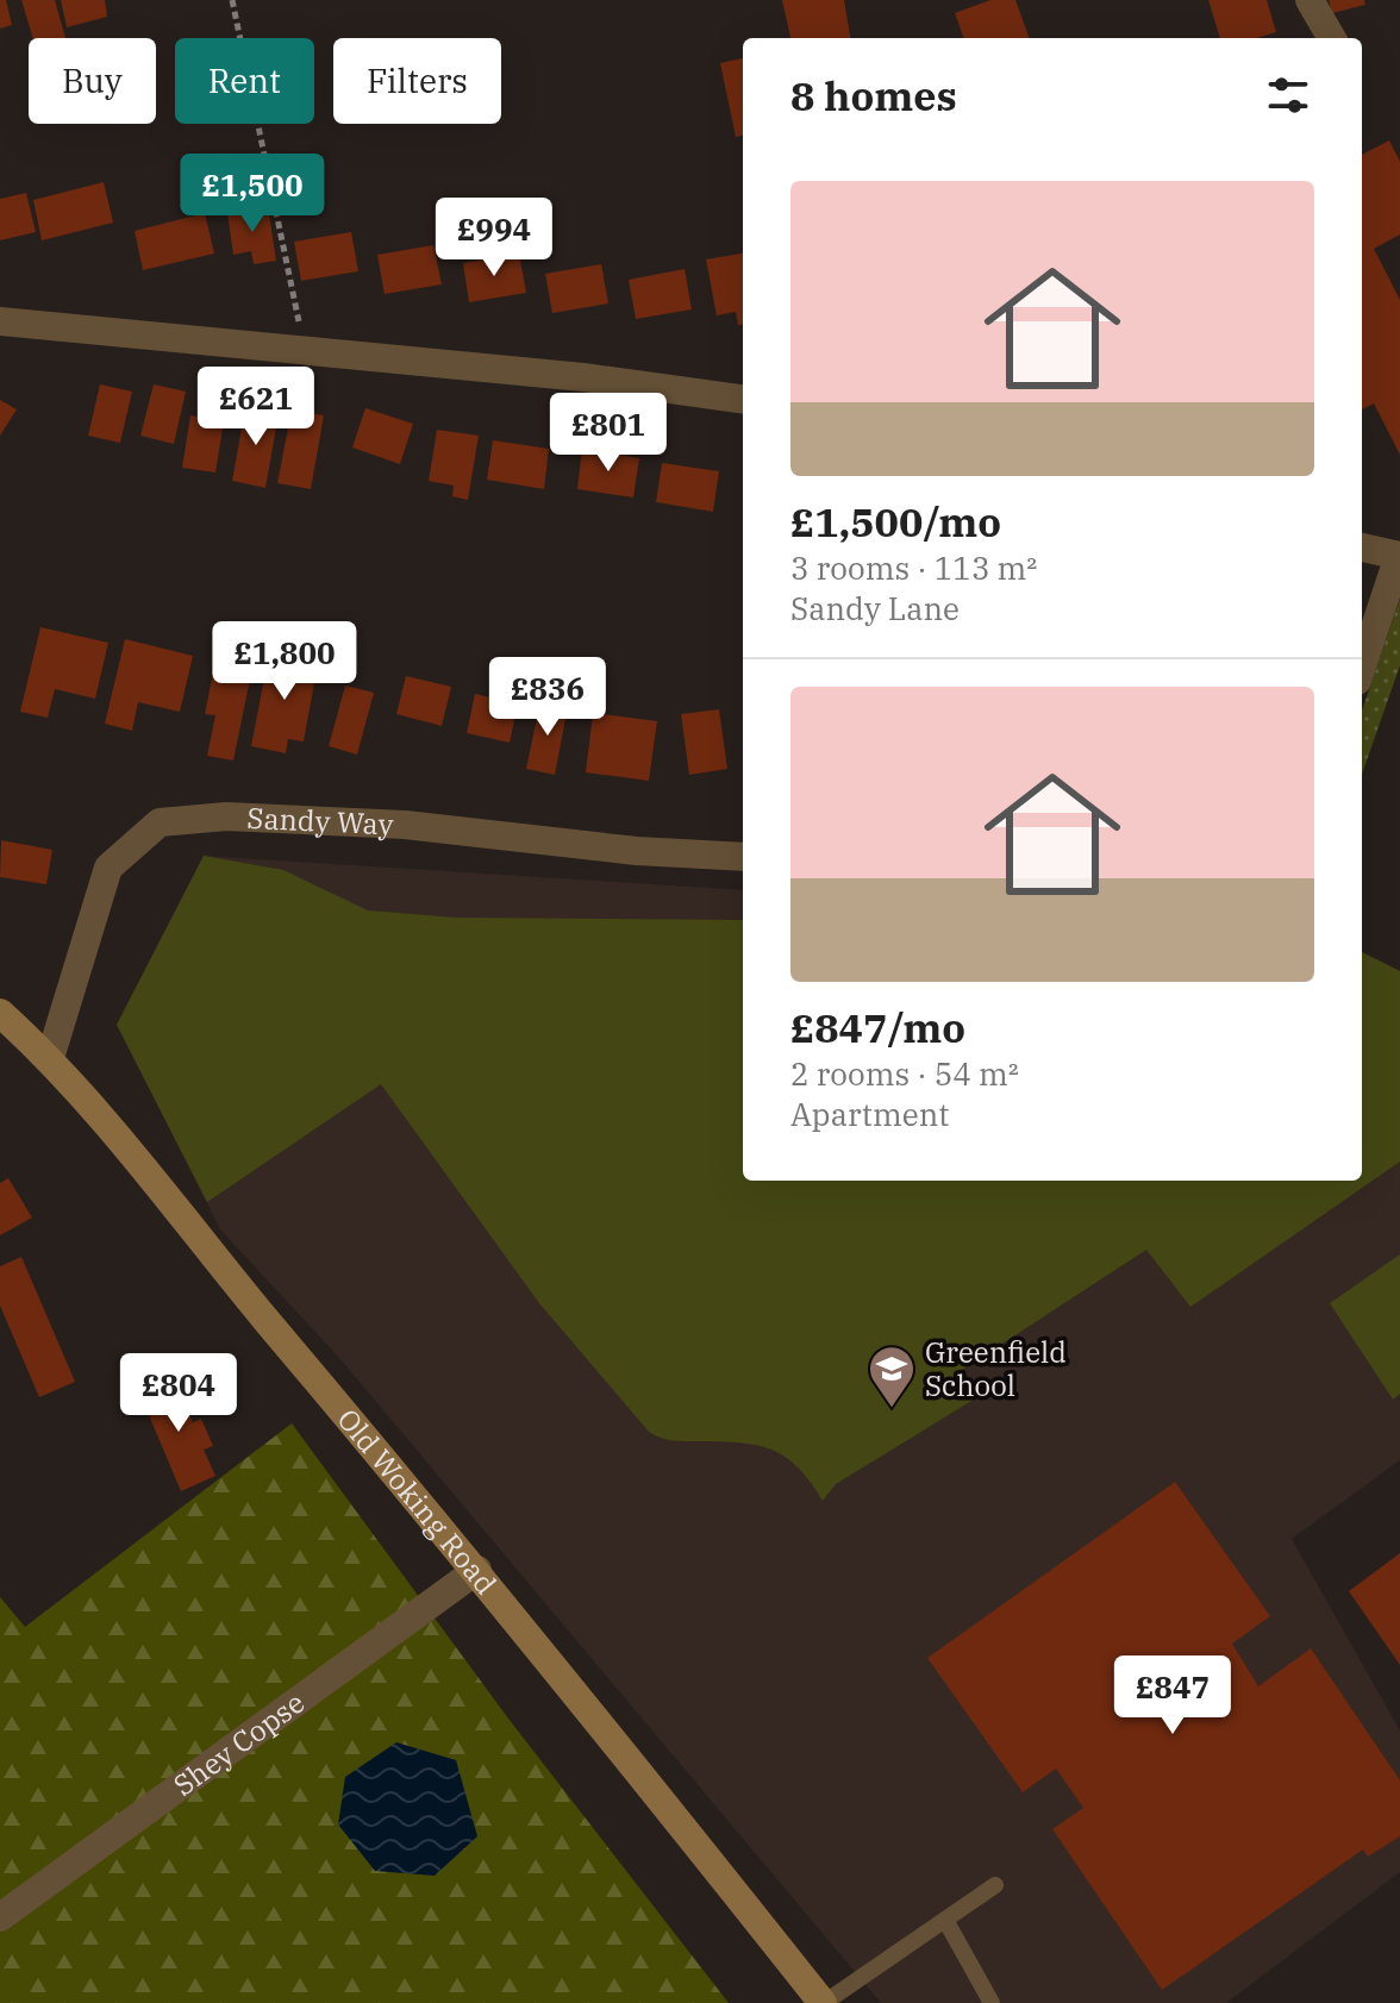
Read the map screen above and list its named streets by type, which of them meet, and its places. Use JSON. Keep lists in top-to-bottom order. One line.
{"streets":{"main road":["Old Woking Road"],"street":["Sandy Way","Shey Copse"]},"crossings":[["Sandy Way","Old Woking Road"],["Old Woking Road","Shey Copse"]],"places":{"school or university":["Greenfield School"]},"page":{"chip":["Buy","Rent","Filters"],"heading":"8 homes","list":[{"name":"£1,500/mo","note":"3 rooms · 113 m² · Sandy Lane"},{"name":"£847/mo","note":"2 rooms · 54 m² · Apartment"}],"price":["£1,500","£994","£621","£801","£1,800","£836","£804","£847"]}}
